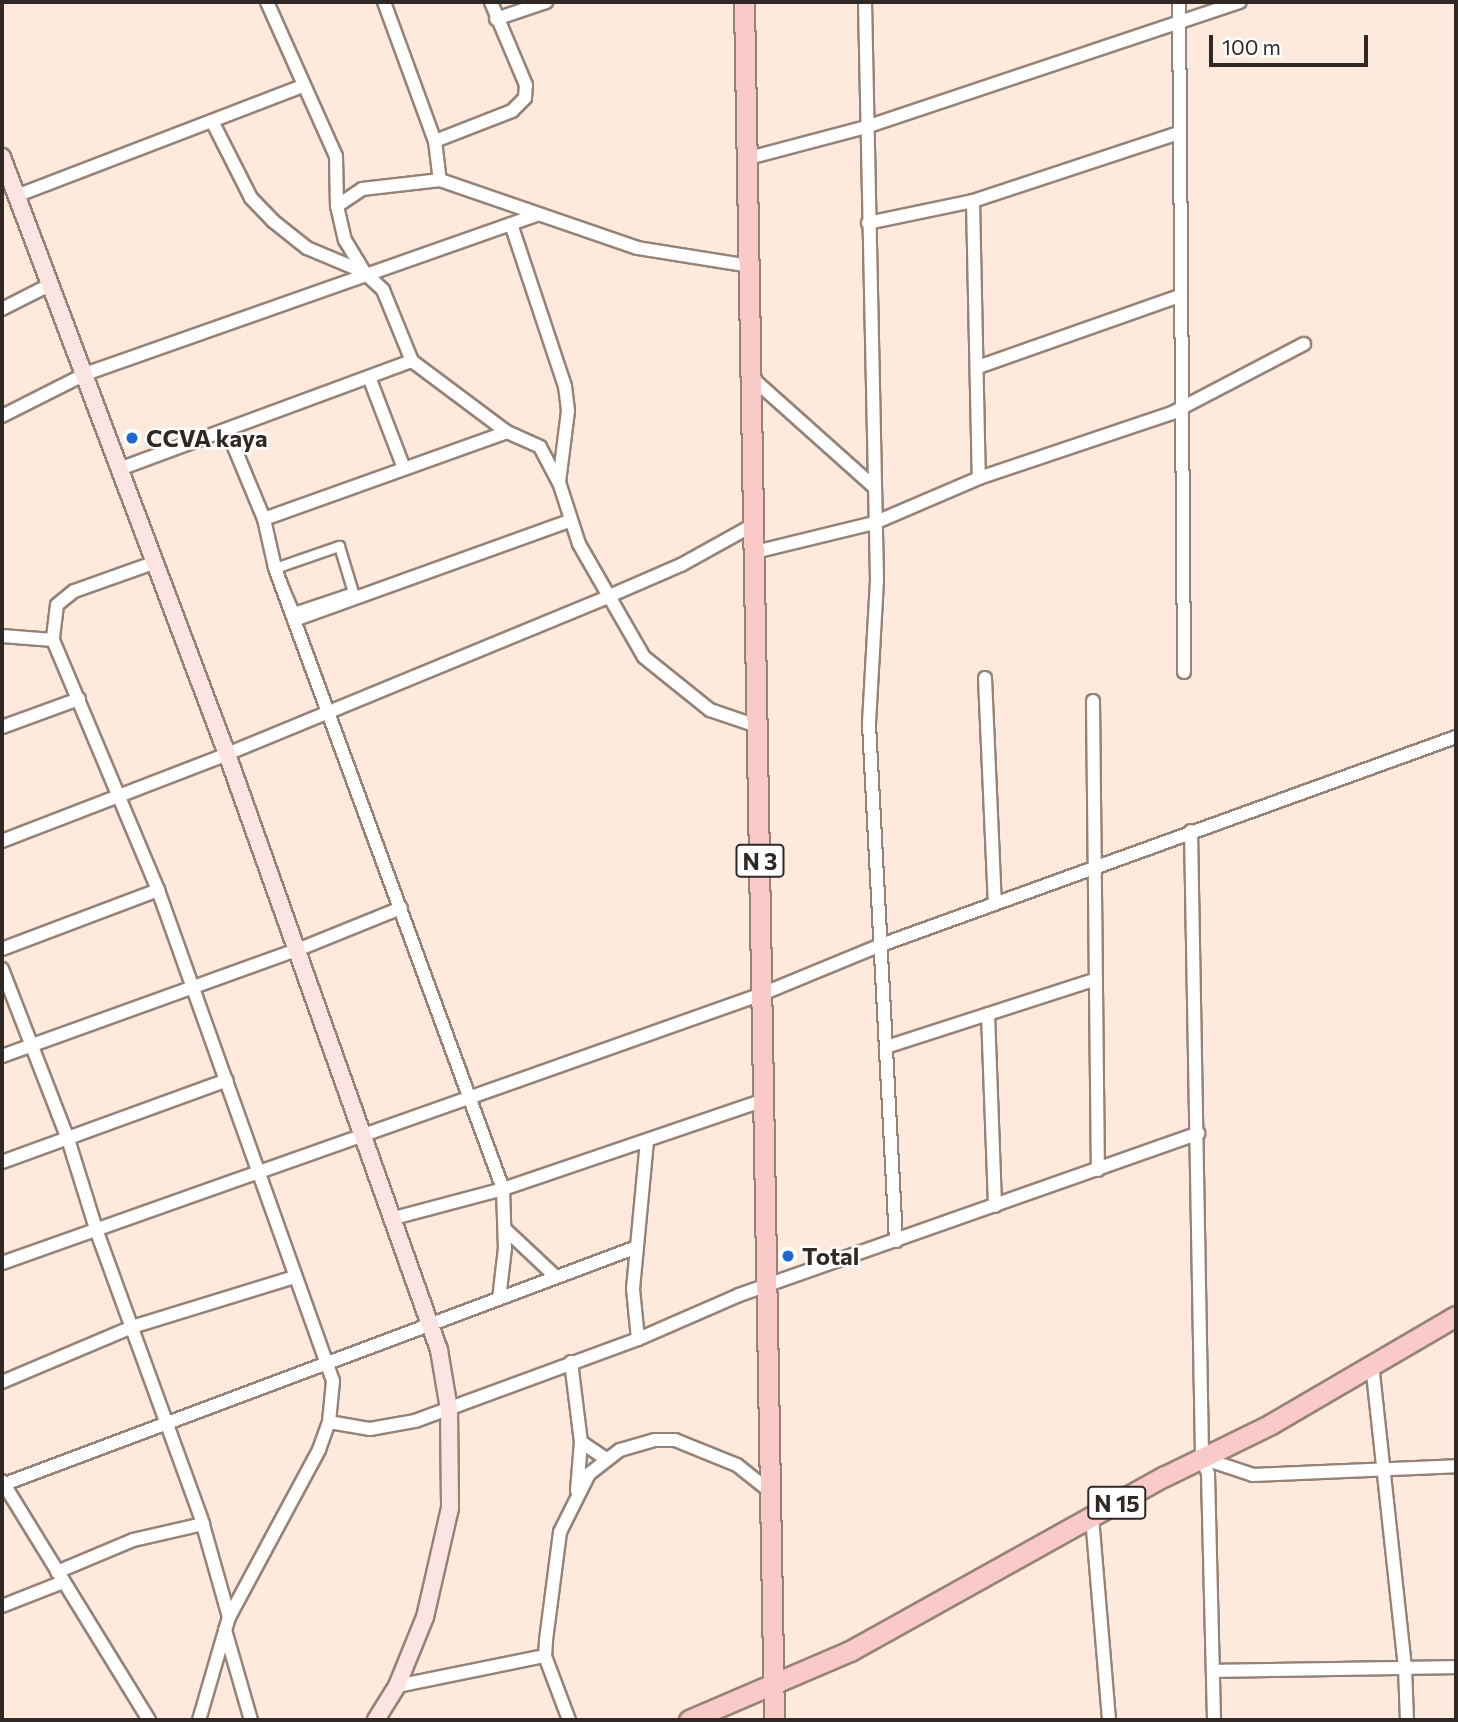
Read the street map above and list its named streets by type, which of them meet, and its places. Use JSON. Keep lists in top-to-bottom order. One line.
{"streets":{"main road":["N 3","N 15"]},"crossings":[["N 3","N 15"]],"places":["CCVA kaya","Total"],"scale_bar":"100 m"}
